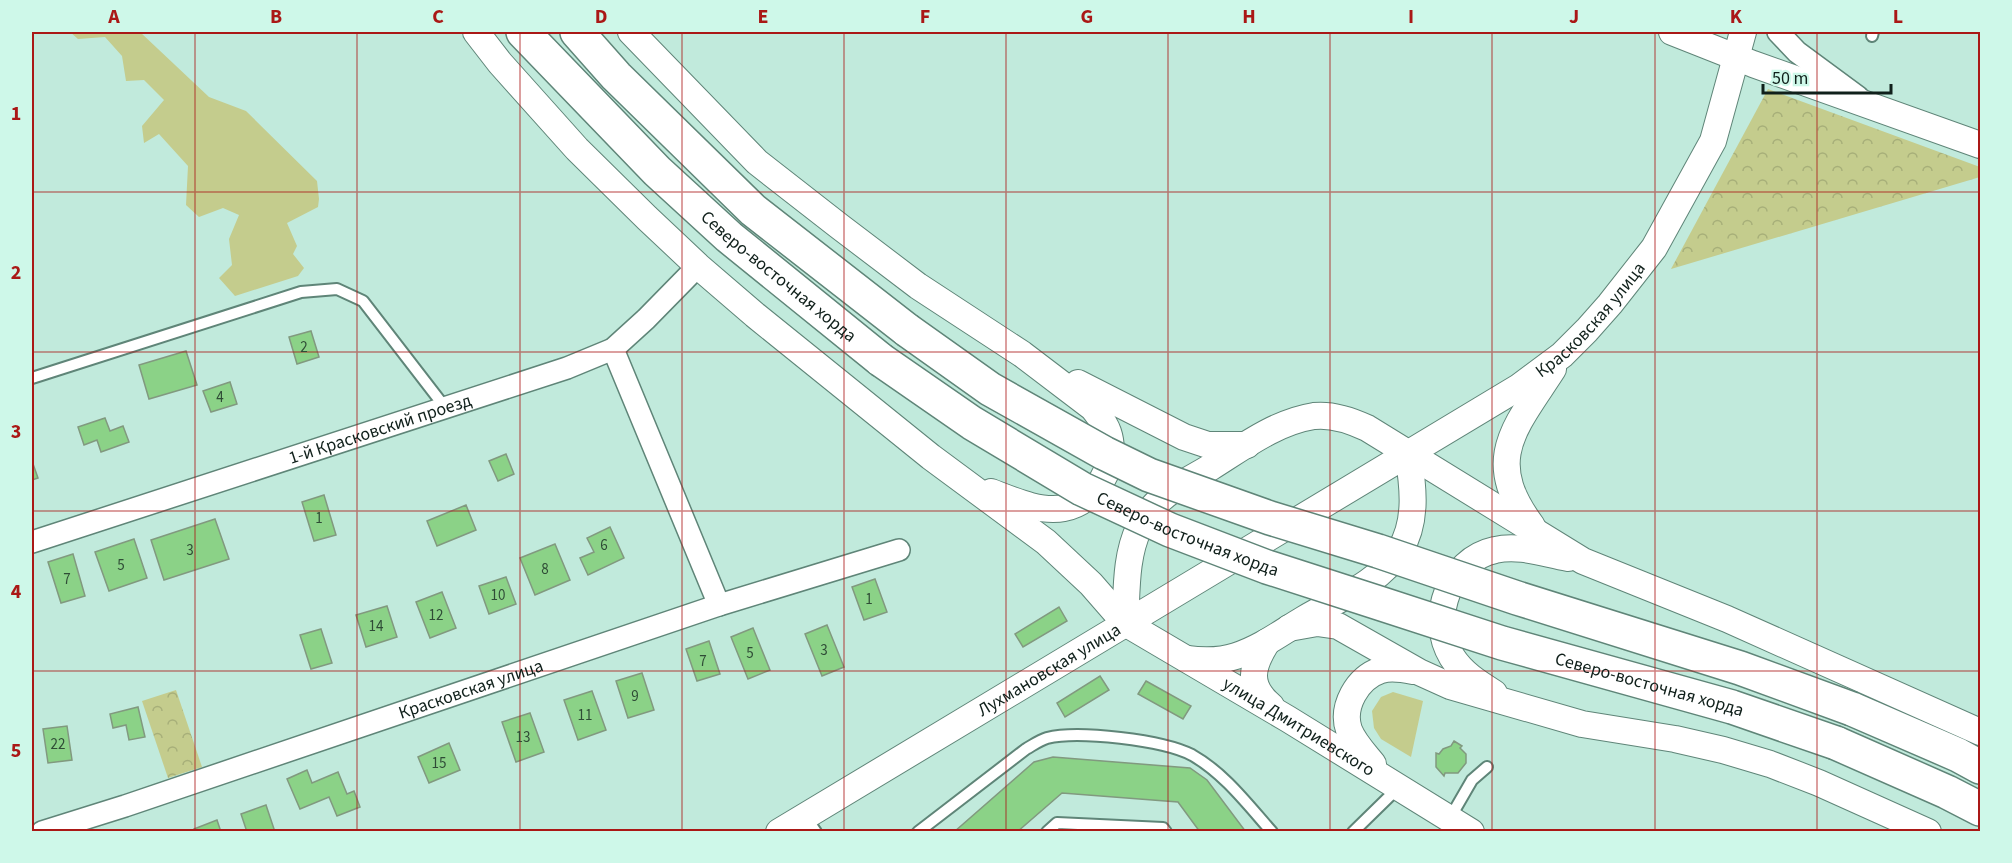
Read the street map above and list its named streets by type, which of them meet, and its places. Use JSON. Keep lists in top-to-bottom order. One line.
{"streets":{"highway":["Северо-восточная хорда"],"street":["Красковская улица","1-й Красковский проезд","Лухмановская улица","улица Дмитриевского"]},"crossings":[["Красковская улица","Лухмановская улица"],["Лухмановская улица","улица Дмитриевского"]],"house_numbers":["2","4","1","6","3","5","8","7","10","1","12","14","3","5","7","9","11","13","22","15"],"scale_bar":"50 m","grid":{"columns":["A","B","C","D","E","F","G","H","I","J","K","L"],"rows":["1","2","3","4","5"]}}
